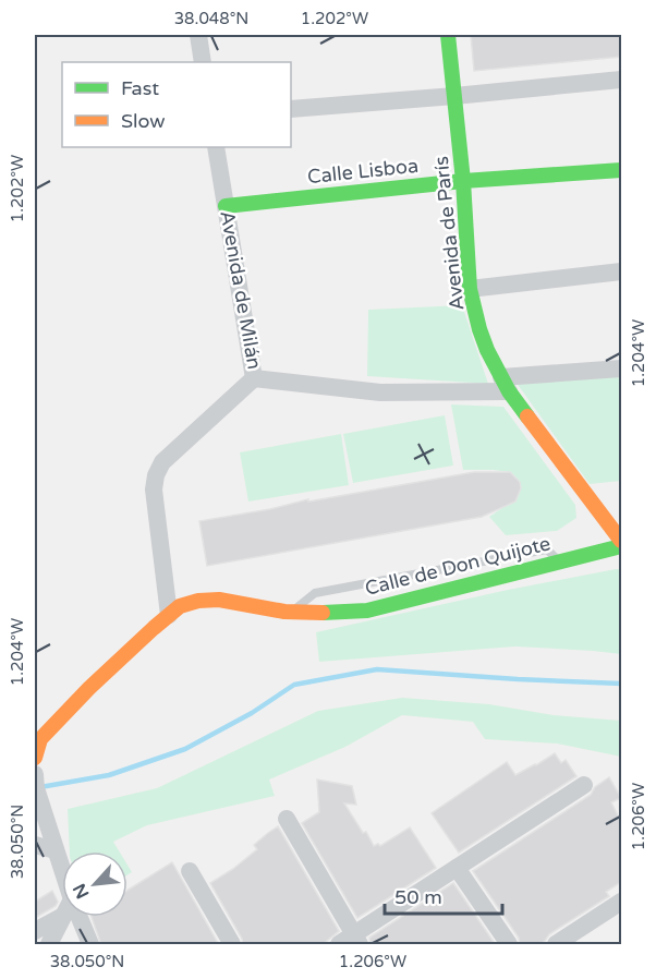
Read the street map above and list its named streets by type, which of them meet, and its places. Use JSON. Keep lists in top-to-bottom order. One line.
{"streets":{"street":["Calle Lisboa","Avenida de París","Avenida de Milán","Calle de Don Quijote"]},"crossings":[["Calle Lisboa","Avenida de París"],["Calle Lisboa","Avenida de Milán"],["Avenida de París","Avenida de Milán"],["Avenida de París","Calle de Don Quijote"]],"legend":["Fast","Slow"],"scale_bar":"50 m","north":"bottom left","coordinates":["38.048°N","1.202°W","1.204°W","1.206°W","38.050°N"]}
